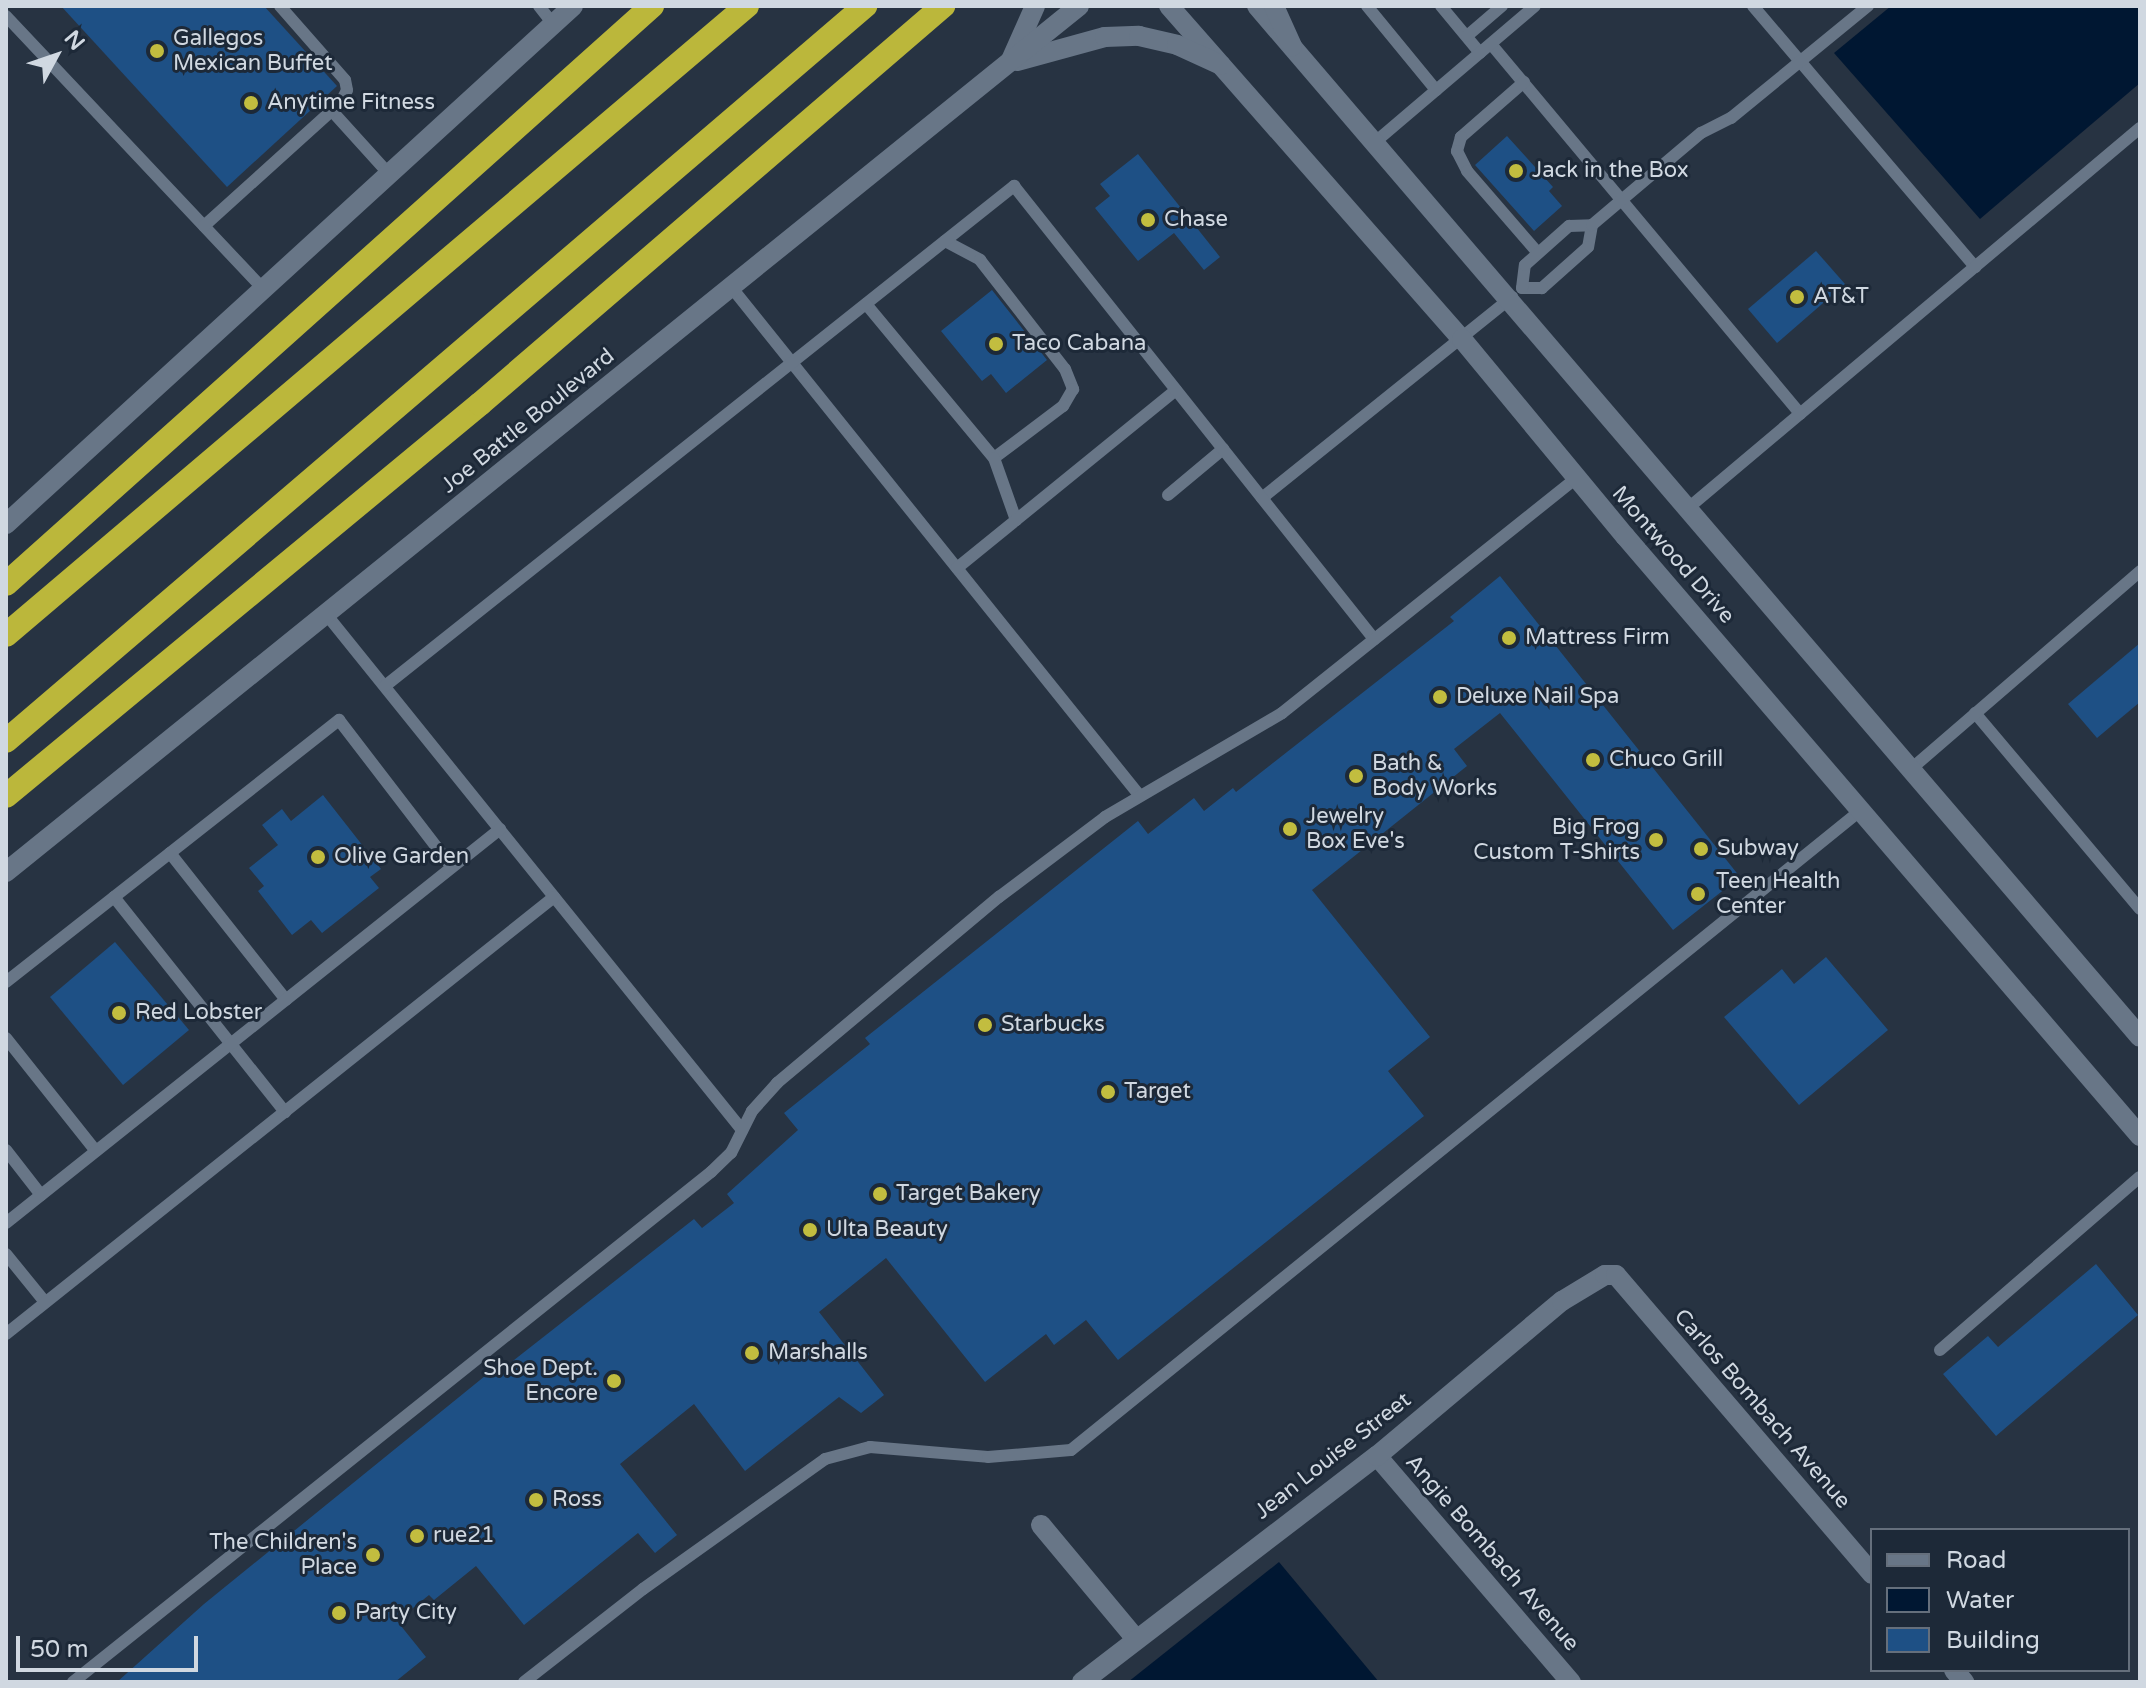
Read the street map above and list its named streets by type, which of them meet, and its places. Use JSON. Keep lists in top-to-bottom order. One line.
{"streets":{"street":["Joe Battle Boulevard","Montwood Drive","Carlos Bombach Avenue","Jean Louise Street","Angie Bombach Avenue"]},"crossings":[["Carlos Bombach Avenue","Jean Louise Street"],["Jean Louise Street","Angie Bombach Avenue"]],"places":["Gallegos Mexican Buffet","Anytime Fitness","Jack in the Box","Chase","AT&T","Taco Cabana","Mattress Firm","Deluxe Nail Spa","Chuco Grill","Bath & Body Works","Jewelry Box Eve's","Big Frog Custom T-Shirts","Subway","Olive Garden","Teen Health Center","Red Lobster","Starbucks","Target","Target Bakery","Ulta Beauty","Marshalls","Shoe Dept. Encore","Ross","rue21","The Children's Place","Party City"],"legend":["Road","Water","Building"],"scale_bar":"50 m","north":"top right"}
